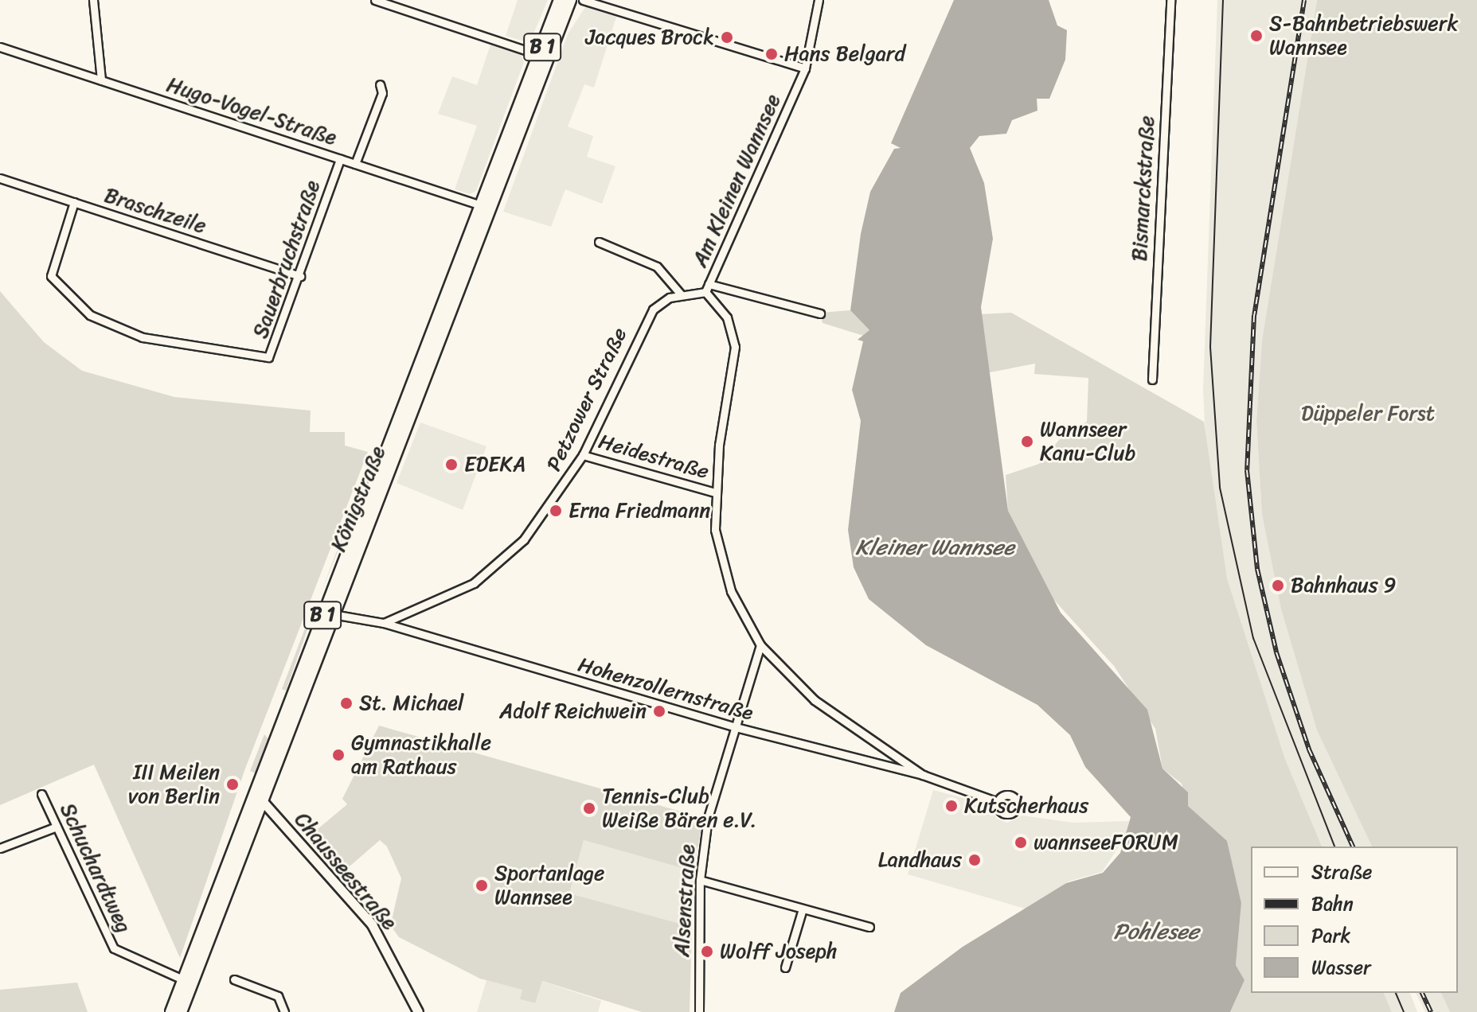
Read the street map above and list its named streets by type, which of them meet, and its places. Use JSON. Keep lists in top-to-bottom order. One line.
{"streets":{"main road":["B 1","Königstraße"],"street":["Hugo-Vogel-Straße","Am Kleinen Wannsee","Bismarckstraße","Braschzeile","Sauerbruchstraße","Petzower Straße","Heidestraße","Hohenzollernstraße","Schuchardtweg","Chausseestraße","Alsenstraße"]},"crossings":[["Hugo-Vogel-Straße","Sauerbruchstraße"],["Hugo-Vogel-Straße","Königstraße"],["Am Kleinen Wannsee","Petzower Straße"],["Am Kleinen Wannsee","Heidestraße"],["Am Kleinen Wannsee","Hohenzollernstraße"],["Am Kleinen Wannsee","Alsenstraße"],["Braschzeile","Sauerbruchstraße"],["Petzower Straße","Heidestraße"],["Petzower Straße","Hohenzollernstraße"],["Königstraße","Hohenzollernstraße"],["Königstraße","Schuchardtweg"],["Königstraße","Chausseestraße"],["Hohenzollernstraße","Alsenstraße"]],"water":["Kleiner Wannsee","Pohlesee"],"parks":["Düppeler Forst"],"places":["S-Bahnbetriebswerk Wannsee","Jacques Brock","Hans Belgard","Wannseer Kanu-Club","EDEKA","Erna Friedmann","Bahnhaus 9","St. Michael","Adolf Reichwein","Gymnastikhalle am Rathaus","III Meilen von Berlin","Kutscherhaus","Tennis-Club Weiße Bären e.V.","wannseeFORUM","Landhaus","Sportanlage Wannsee","Wolff Joseph"],"legend":["Straße","Bahn","Park","Wasser"]}
